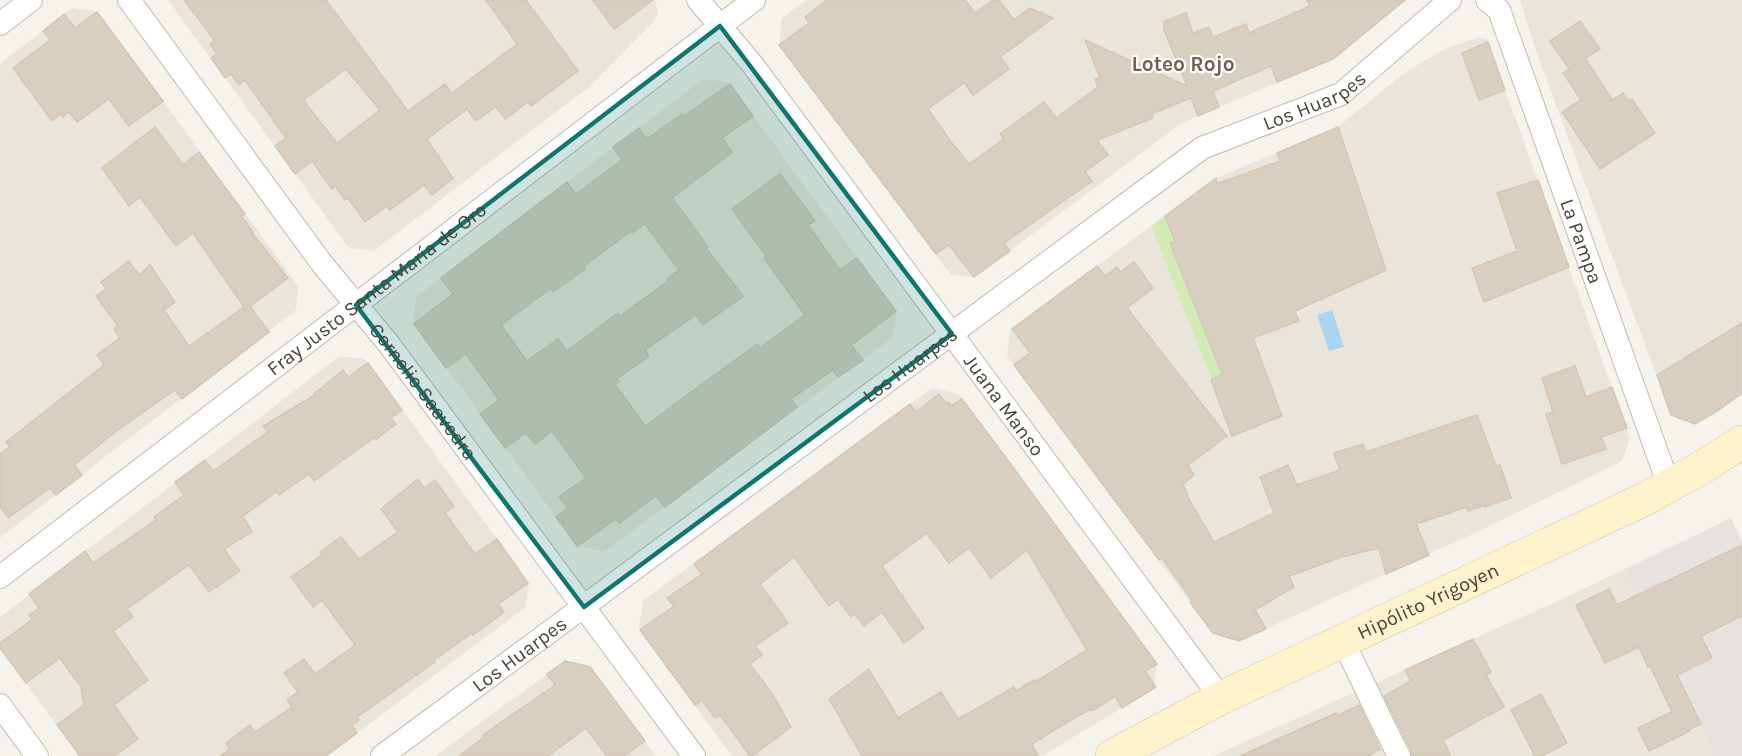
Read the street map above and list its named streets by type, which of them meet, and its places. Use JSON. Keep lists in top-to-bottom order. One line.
{"streets":{"main road":["Hipólito Yrigoyen"],"street":["Los Huarpes","La Pampa","Fray Justo Santa María de Oro","Cornelio Saavedra","Juana Manso"]},"crossings":[["Los Huarpes","Cornelio Saavedra"],["Los Huarpes","Juana Manso"],["La Pampa","Hipólito Yrigoyen"],["Fray Justo Santa María de Oro","Cornelio Saavedra"],["Fray Justo Santa María de Oro","Juana Manso"],["Juana Manso","Hipólito Yrigoyen"]],"districts":["Loteo Rojo"]}
